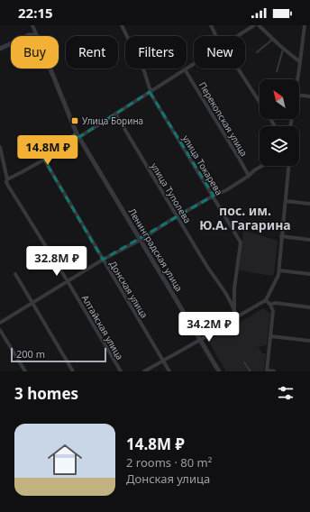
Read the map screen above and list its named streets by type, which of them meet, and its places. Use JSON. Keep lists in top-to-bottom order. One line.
{"streets":{"street":["Перекопская улица","улица Токарева","улица Туполева","Ленинградская улица","Донская улица","Алтайская улица"]},"crossings":[["улица Токарева","улица Туполева"]],"districts":["пос. им. Ю.А. Гагарина"],"places":{"transit":["Улица Борина"]},"scale_bar":"200 m","north":"top left","page":{"status":"22:15","chip":["Buy","Rent","Filters","New"],"price":["14.8M ₽","32.8M ₽","34.2M ₽"],"scale":"200 m","heading":"3 homes","list":[{"name":"14.8M ₽","note":"2 rooms · 80 m² · Донская улица"}]}}
